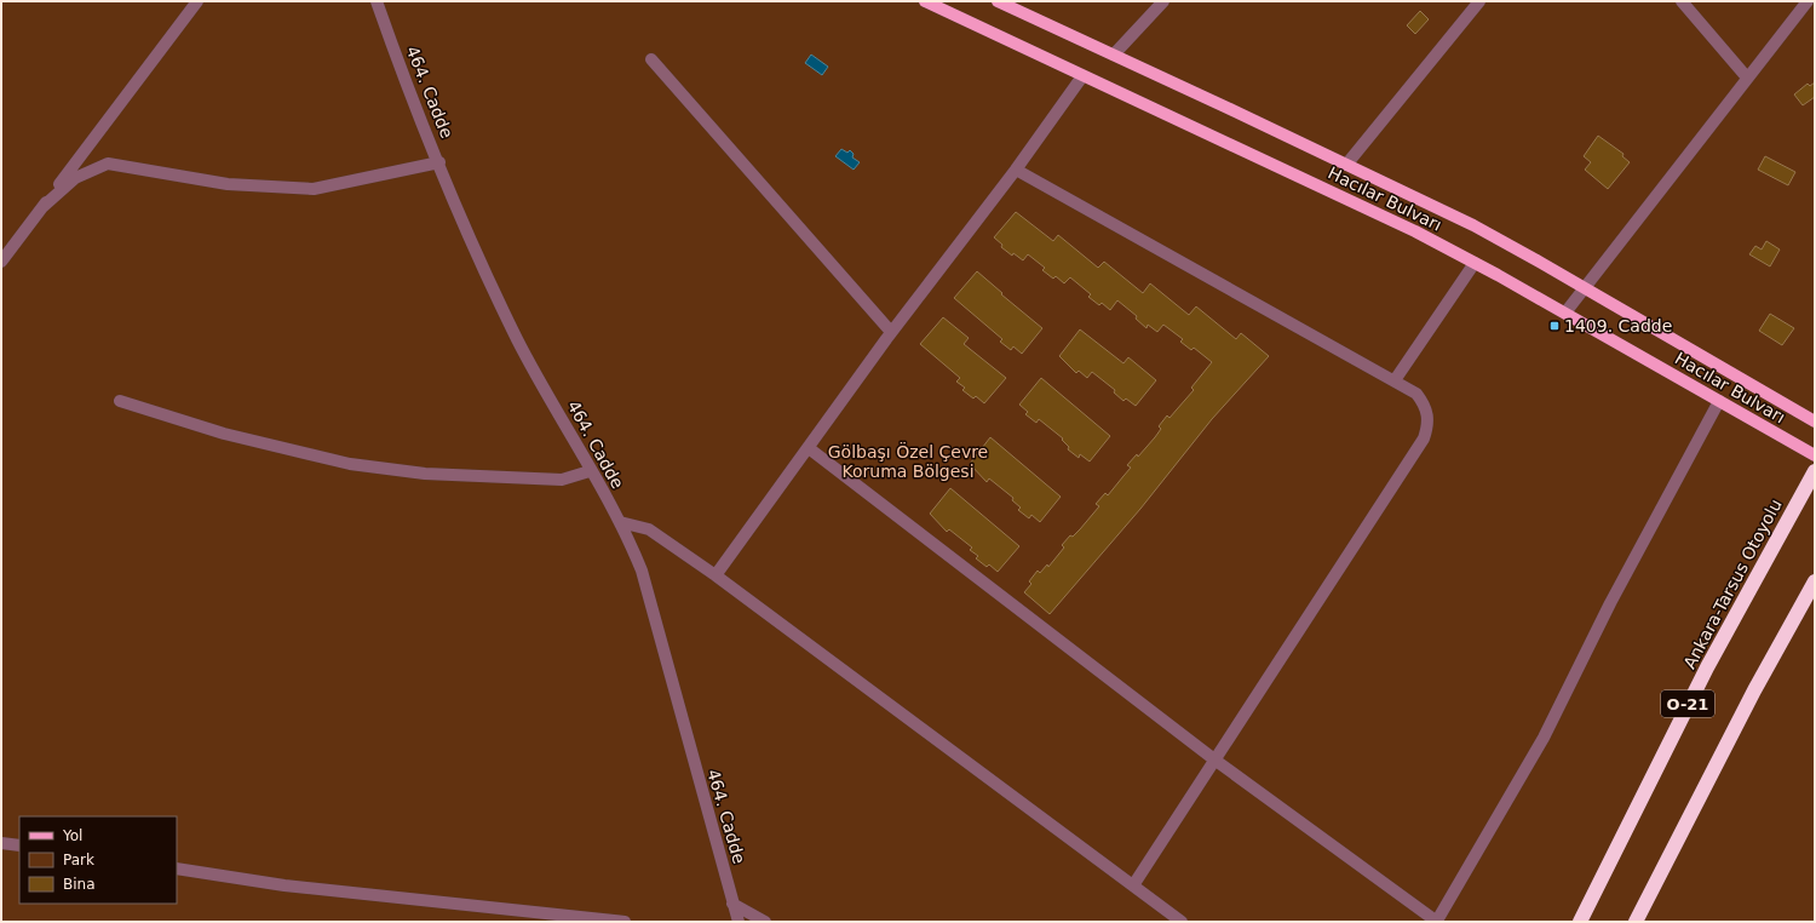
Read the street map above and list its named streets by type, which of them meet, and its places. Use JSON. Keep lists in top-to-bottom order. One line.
{"streets":{"highway":["Ankara-Tarsus Otoyolu","O-21"],"main road":["Hacılar Bulvarı"],"street":["464. Cadde"]},"parks":["Gölbaşı Özel Çevre Koruma Bölgesi"],"places":{"transit":["1409. Cadde"]},"legend":["Yol","Park","Bina"]}
